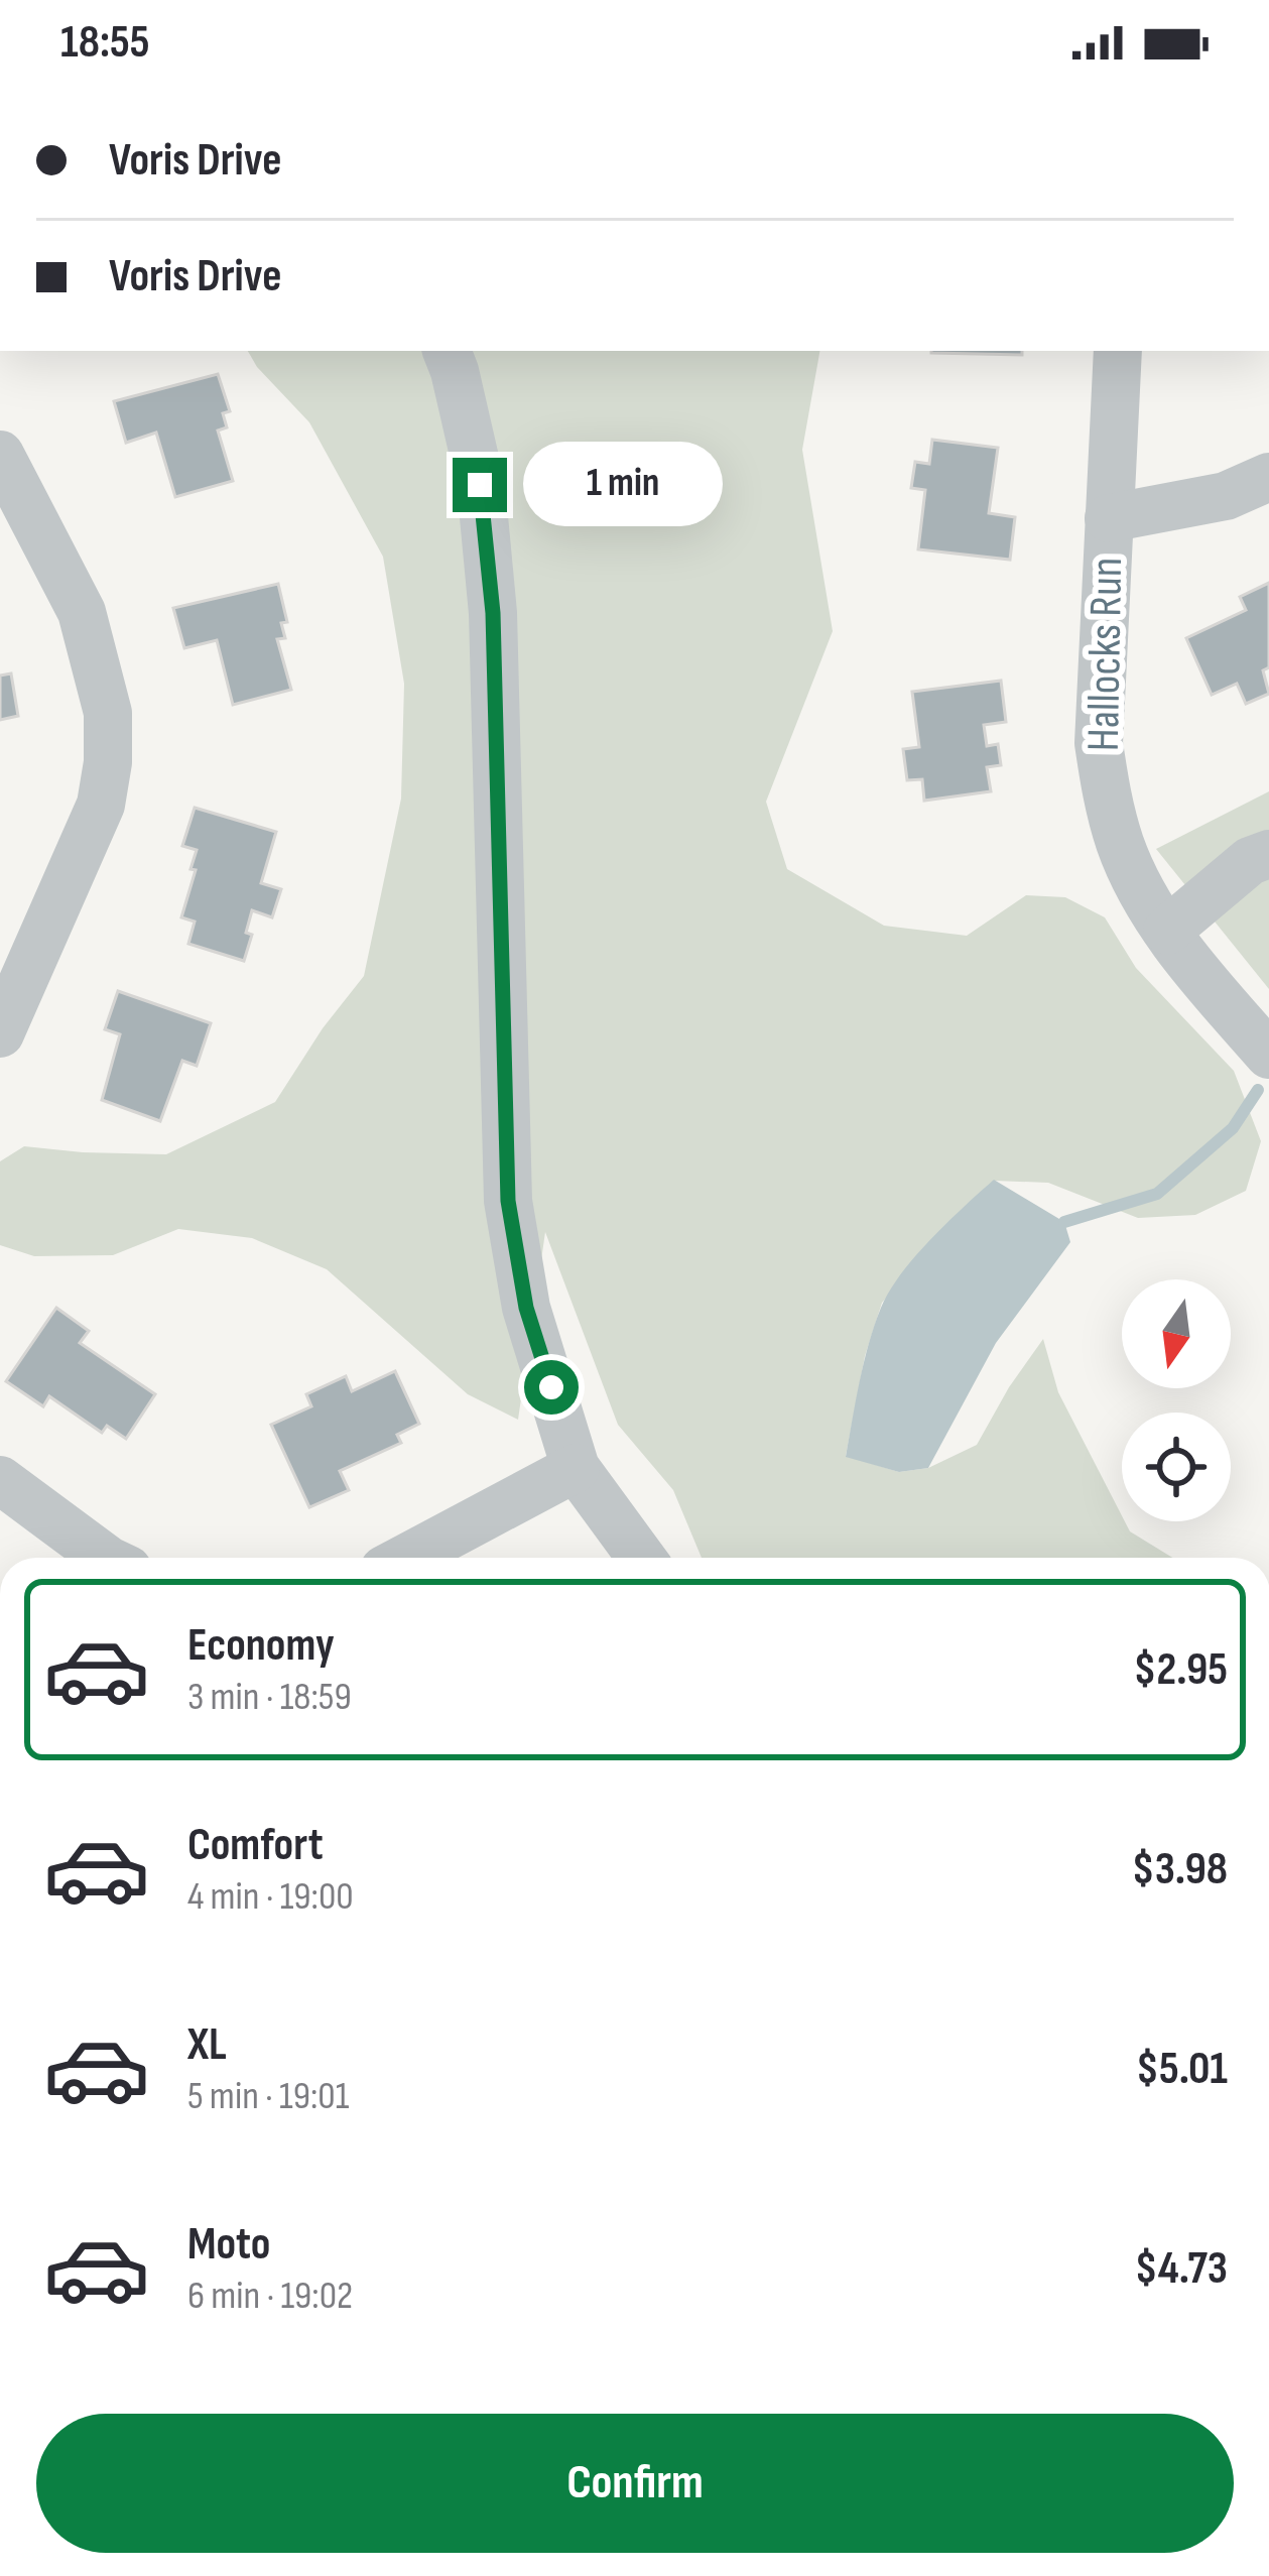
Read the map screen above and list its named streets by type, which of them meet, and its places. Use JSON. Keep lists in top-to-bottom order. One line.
{"streets":{"street":["Hallocks Run"]},"north":"bottom","page":{"status":"18:55","banner":["Voris Drive","Voris Drive"],"bubble":"1 min","list":[{"name":"Economy","note":"3 min · 18:59","value":"$2.95"},{"name":"Comfort","note":"4 min · 19:00","value":"$3.98"},{"name":"XL","note":"5 min · 19:01","value":"$5.01"},{"name":"Moto","note":"6 min · 19:02","value":"$4.73"}],"buttons":"Confirm"}}
